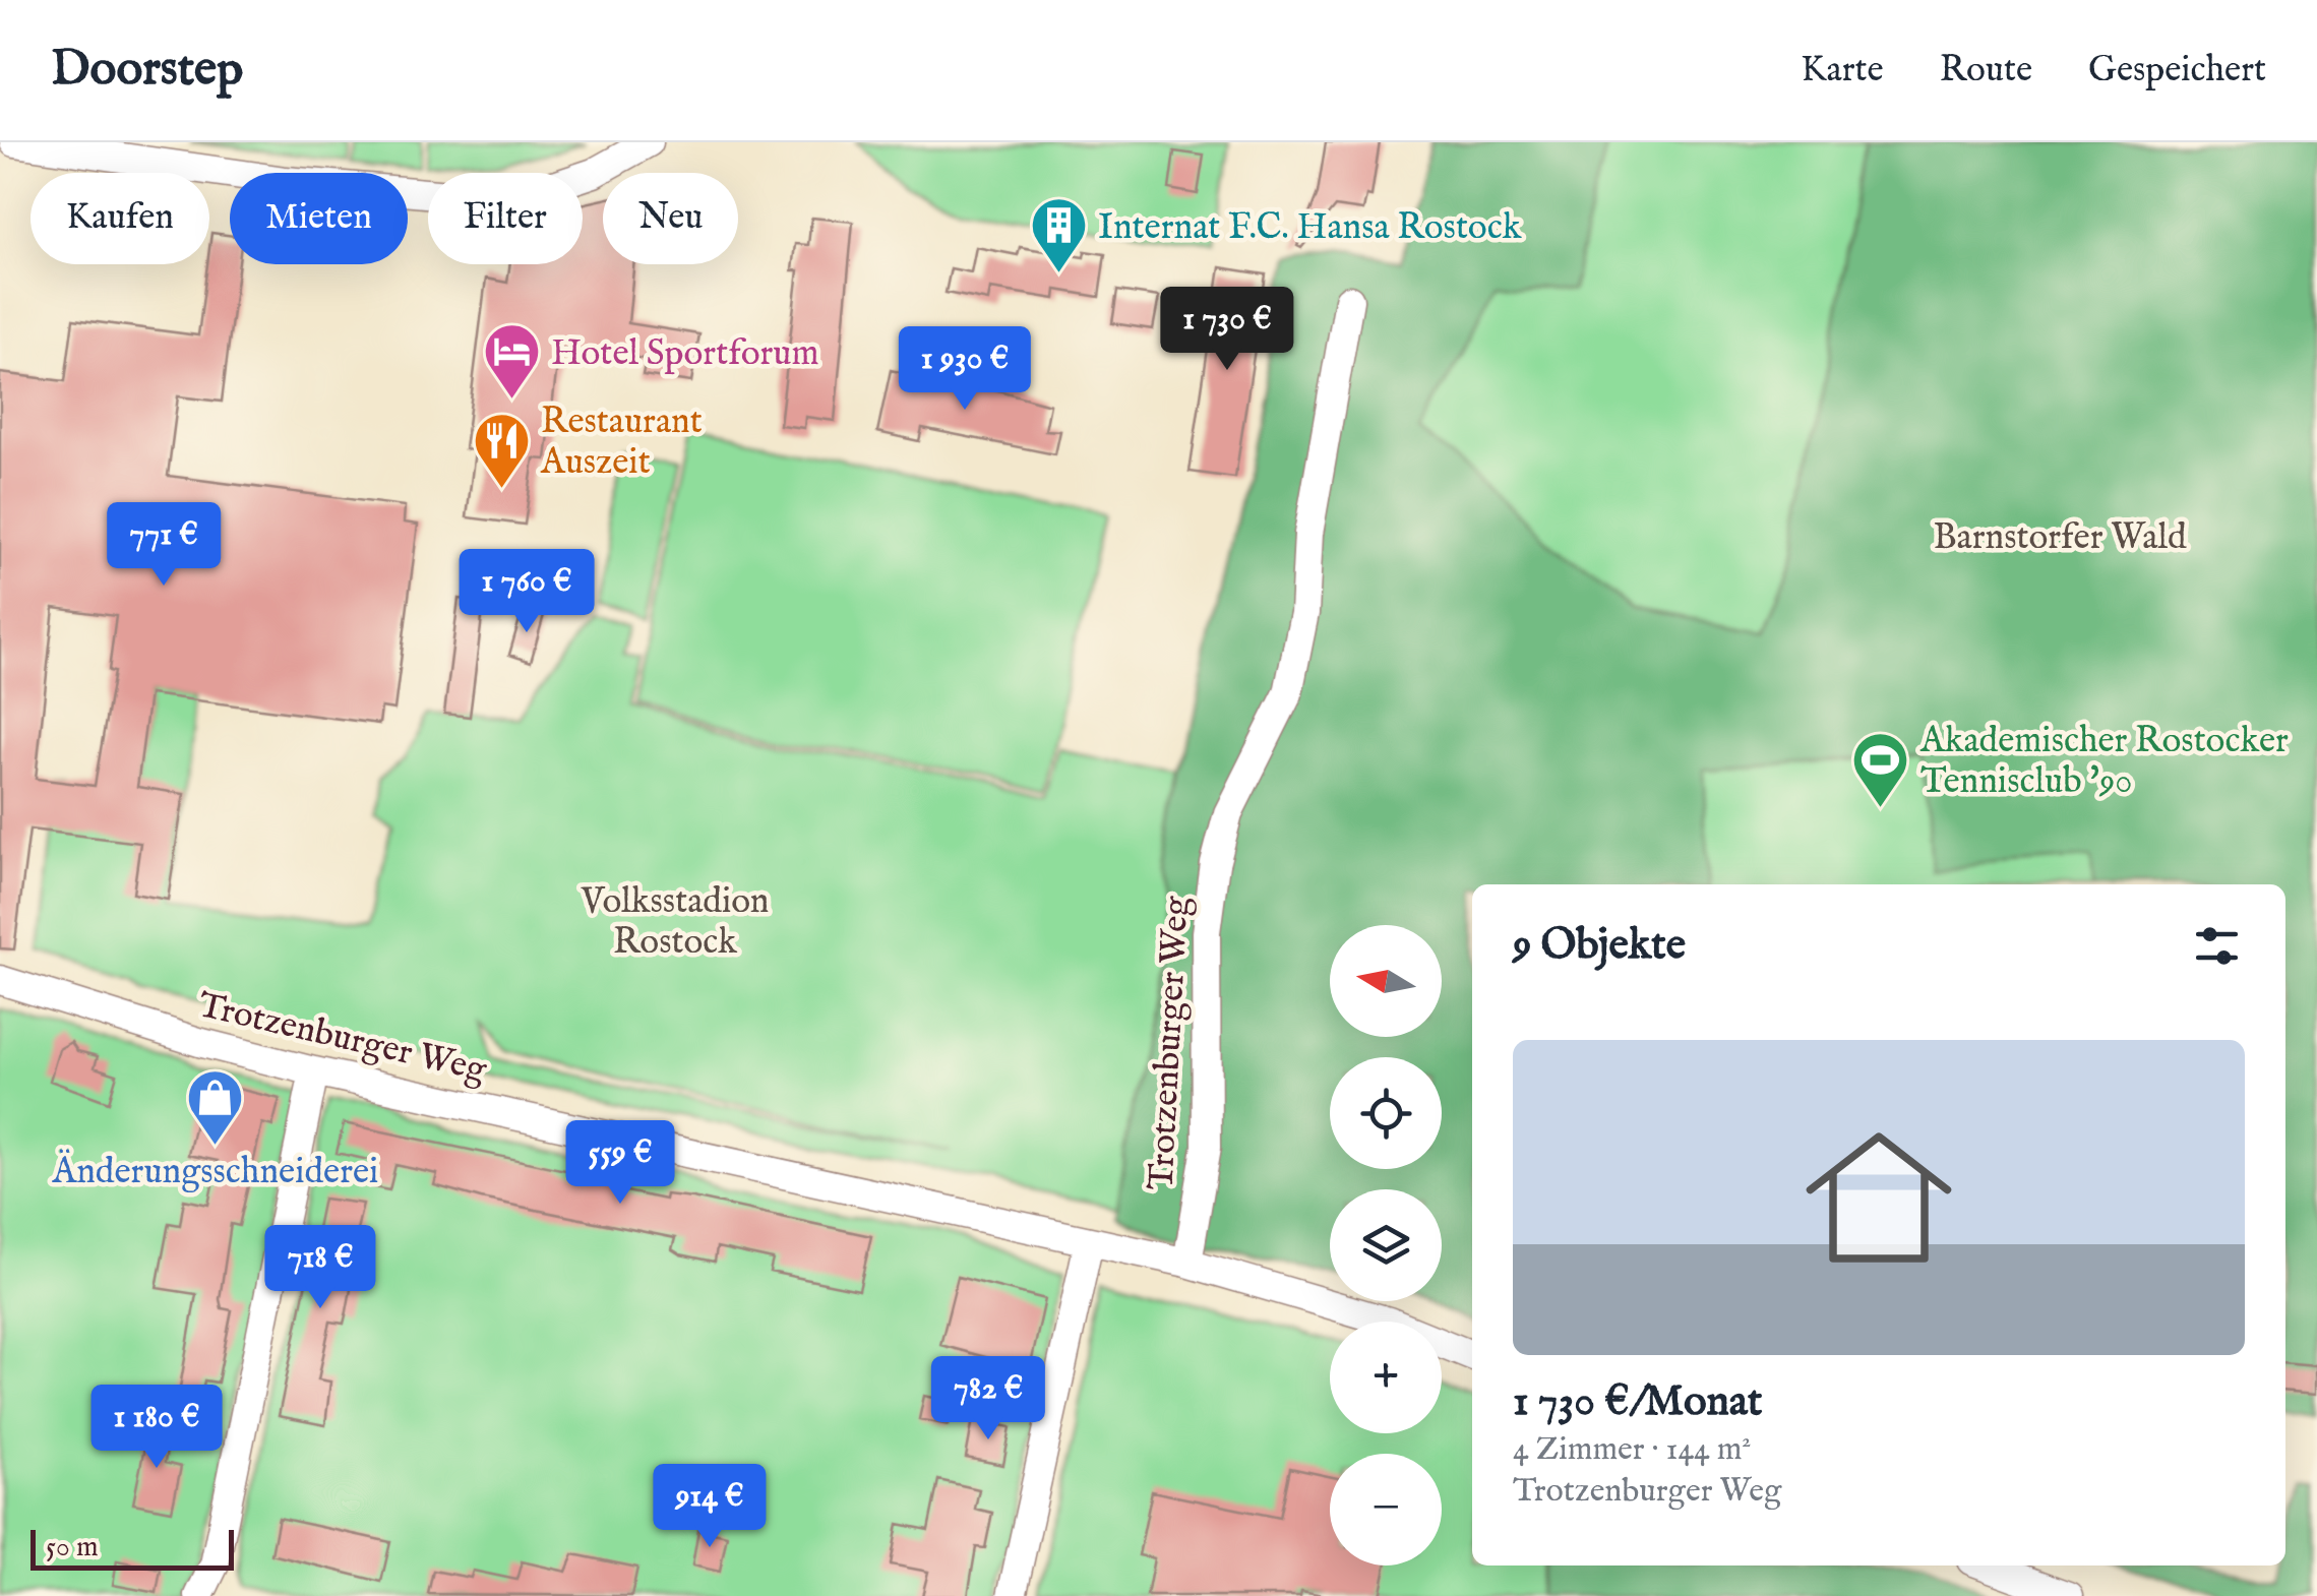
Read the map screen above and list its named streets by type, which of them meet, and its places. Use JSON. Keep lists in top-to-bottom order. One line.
{"streets":{"street":["Trotzenburger Weg"]},"parks":["Barnstorfer Wald","Volksstadion Rostock"],"places":{"building":["Internat F.C. Hansa Rostock"],"hotel":["Hotel Sportforum"],"restaurant":["Restaurant Auszeit"],"sports":["Akademischer Rostocker Tennisclub '90"],"shop":["Änderungsschneiderei"]},"scale_bar":"50 m","north":"left","page":{"header":"Doorstep","nav":["Karte","Route","Gespeichert"],"chip":["Kaufen","Mieten","Filter","Neu"],"price":["1 730 €","1 930 €","771 €","1 760 €","559 €","718 €","782 €","1 180 €","914 €"],"heading":"9 Objekte","map_buttons":["+","−"],"list":[{"name":"1 730 €/Monat","note":"4 Zimmer · 144 m² · Trotzenburger Weg"}],"scale":"50 m"}}
